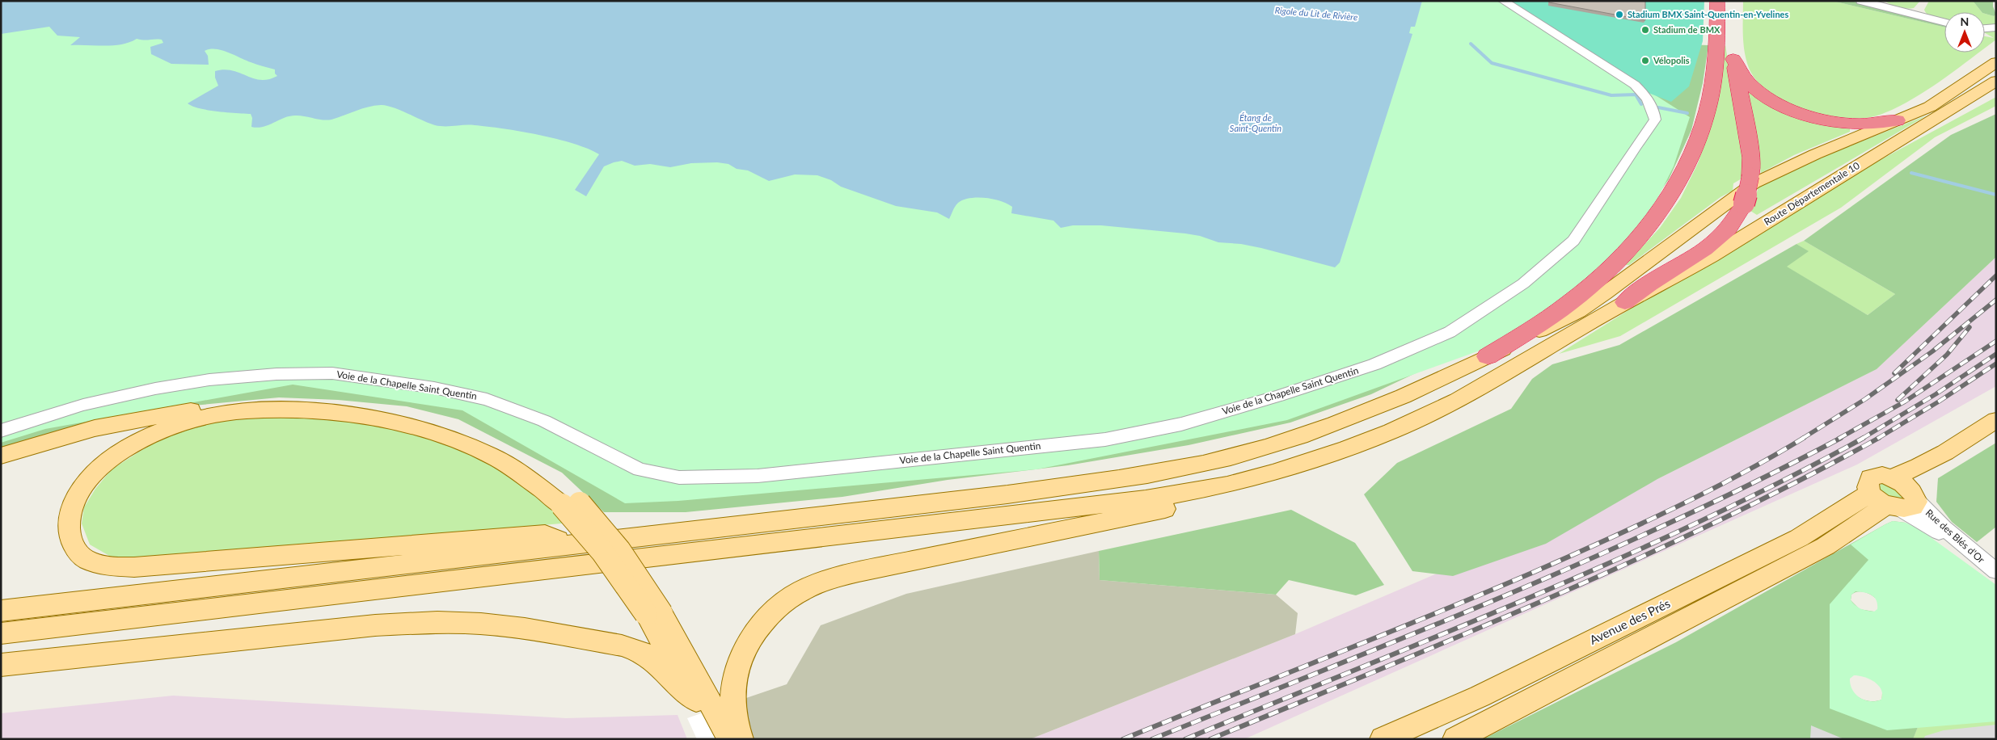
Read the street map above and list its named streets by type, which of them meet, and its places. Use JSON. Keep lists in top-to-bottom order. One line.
{"streets":{"main road":["Route Départementale 10","Avenue des Prés"],"street":["Voie de la Chapelle Saint Quentin"]},"water":["Rigole du Lit de Rivière","Étang de Saint-Quentin"],"places":["Stadium BMX Saint-Quentin-en-Yvelines","Stadium de BMX","Vélopolis"],"north":"top"}
